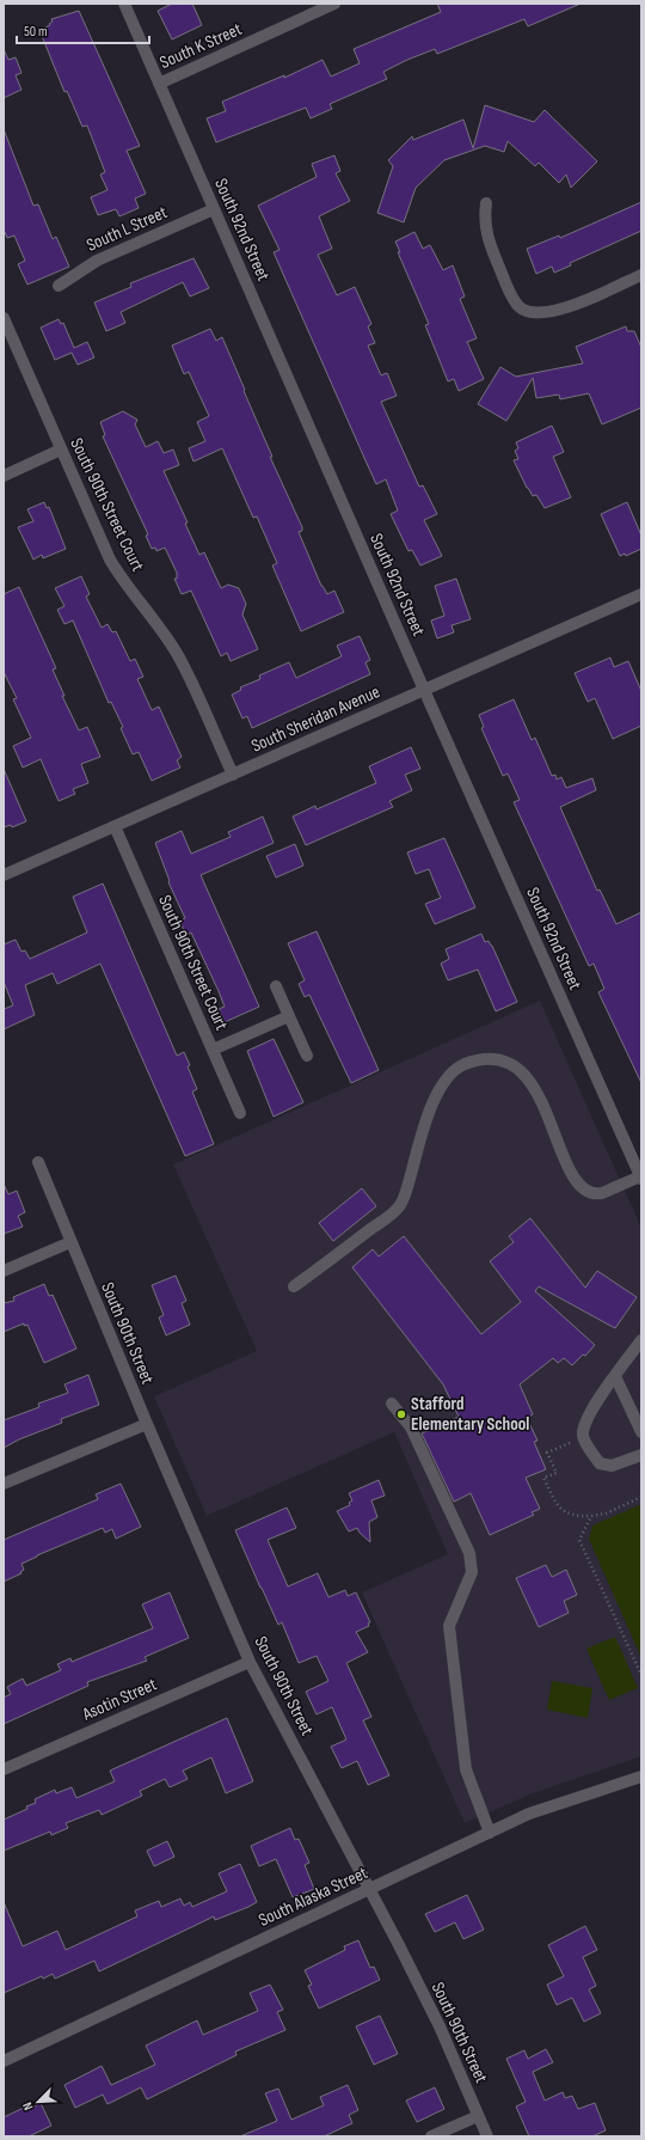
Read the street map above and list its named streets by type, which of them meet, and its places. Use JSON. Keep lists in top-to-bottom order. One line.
{"streets":{"street":["South K Street","South L Street","South 92nd Street","South 90th Street Court","South Sheridan Avenue","South 90th Street","Asotin Street","South Alaska Street"]},"crossings":[["South K Street","South 92nd Street"],["South L Street","South 92nd Street"],["South 92nd Street","South Sheridan Avenue"],["South 90th Street Court","South Sheridan Avenue"],["South 90th Street","Asotin Street"],["South 90th Street","South Alaska Street"]],"places":["Stafford Elementary School"],"scale_bar":"50 m","north":"bottom left"}
